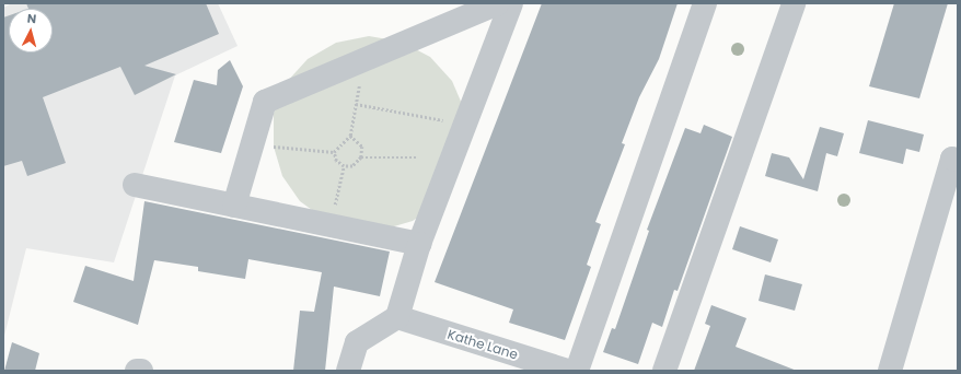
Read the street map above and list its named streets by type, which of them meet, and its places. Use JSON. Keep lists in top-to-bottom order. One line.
{"streets":{"street":["Kathe Lane"]},"north":"top"}
